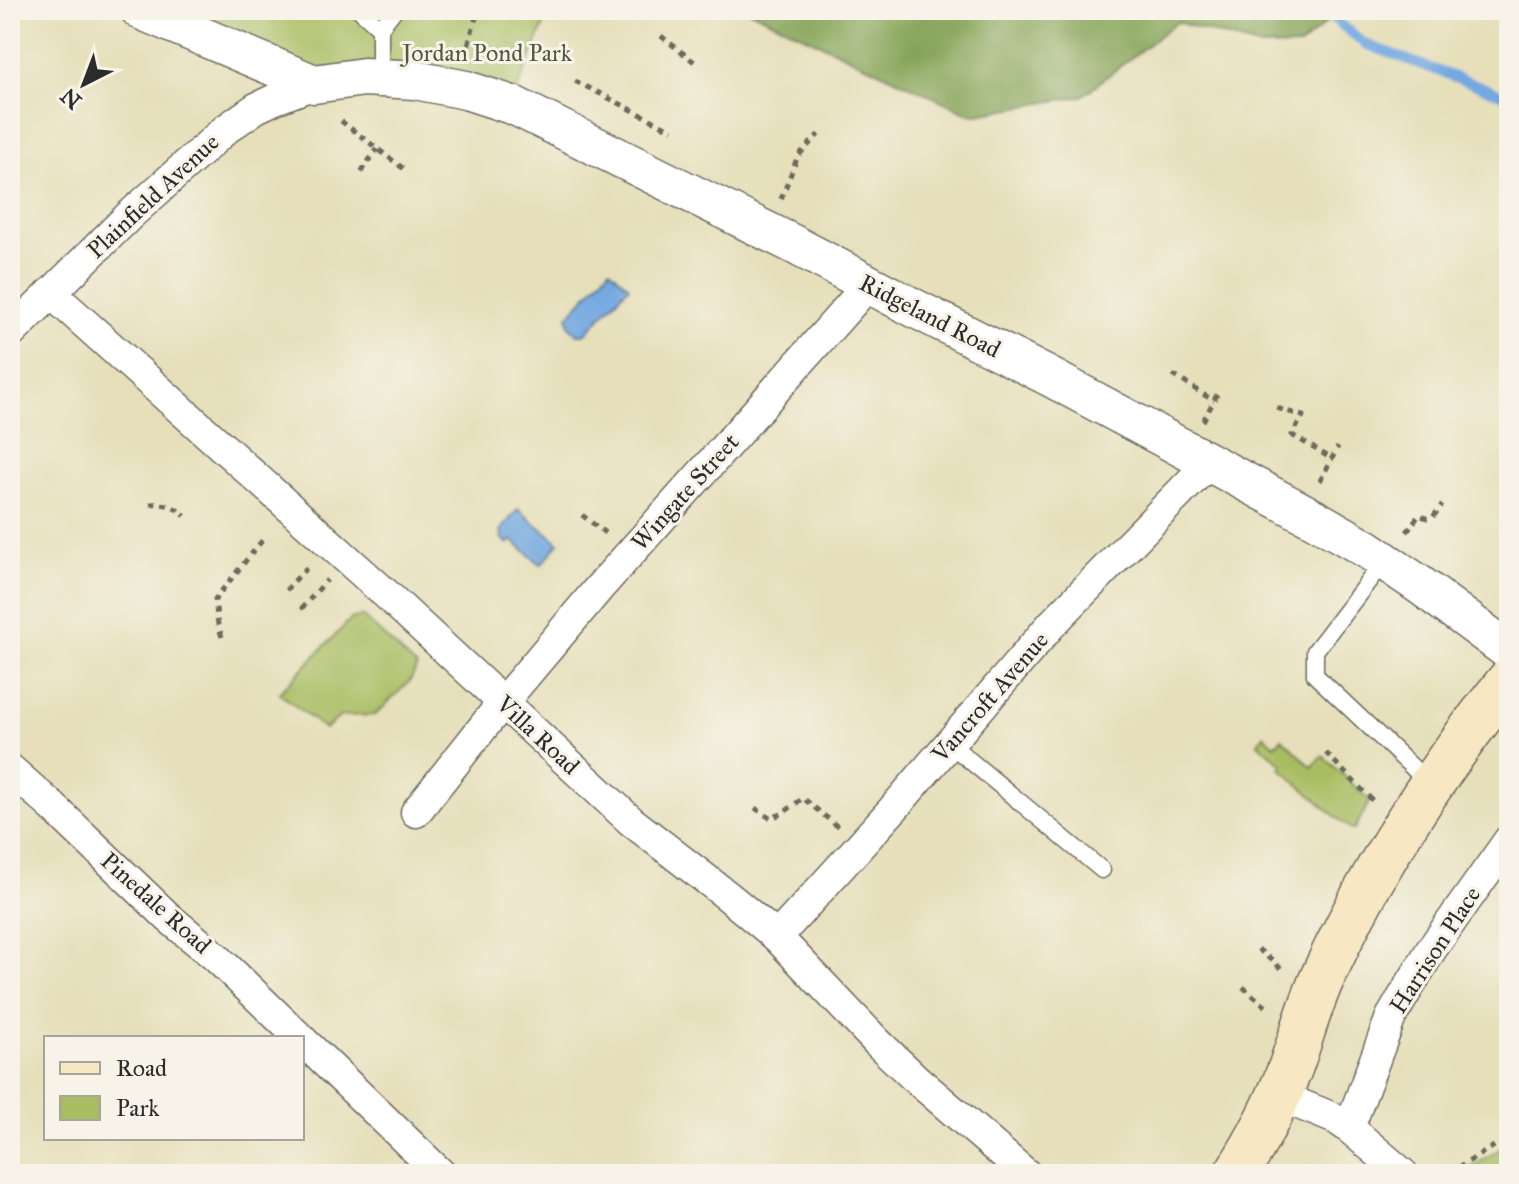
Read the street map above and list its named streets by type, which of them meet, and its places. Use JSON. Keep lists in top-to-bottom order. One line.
{"streets":{"street":["Plainfield Avenue","Ridgeland Road","Wingate Street","Vancroft Avenue","Villa Road","Pinedale Road","Harrison Place"]},"crossings":[["Plainfield Avenue","Ridgeland Road"],["Plainfield Avenue","Villa Road"],["Ridgeland Road","Wingate Street"],["Ridgeland Road","Vancroft Avenue"],["Wingate Street","Villa Road"],["Vancroft Avenue","Villa Road"]],"parks":["Jordan Pond Park"],"legend":["Road","Park"],"north":"bottom left"}
